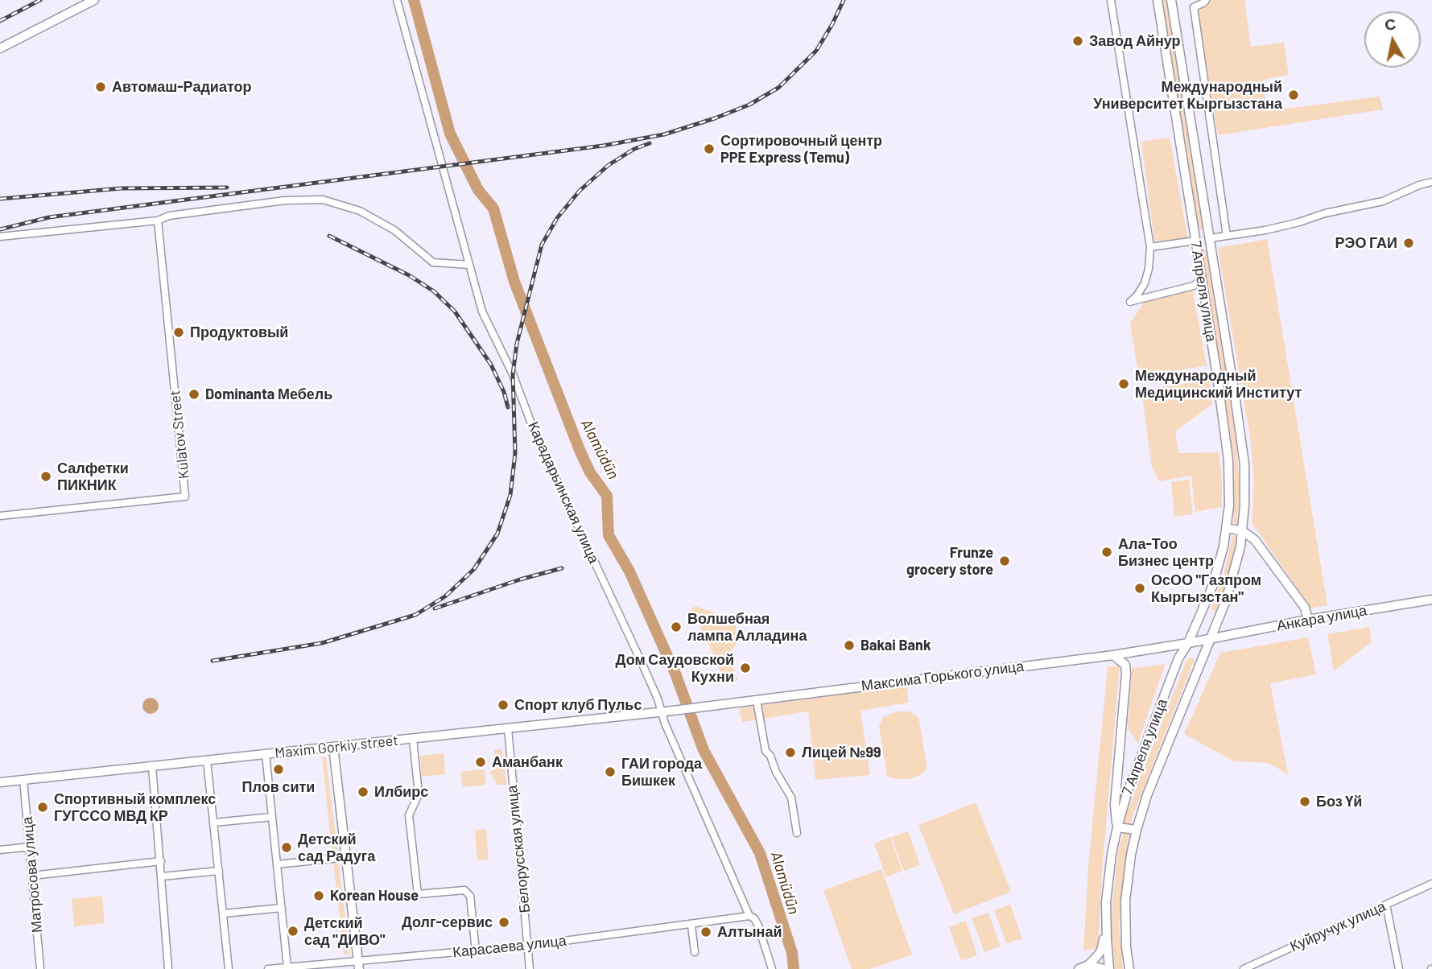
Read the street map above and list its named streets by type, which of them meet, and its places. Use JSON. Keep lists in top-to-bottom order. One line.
{"streets":{"main road":["7 Апреля улица","Анкара улица","Максима Горького улица","Maxim Gorkiy street"],"street":["Kulatov Street","Карадарьинская улица","Белорусская улица","Матросова улица","Куйручук улица","Карасаева улица"]},"crossings":[["7 Апреля улица","Анкара улица"],["7 Апреля улица","Максима Горького улица"],["Карадарьинская улица","Maxim Gorkiy street"],["Карадарьинская улица","Карасаева улица"],["Анкара улица","Максима Горького улица"],["Максима Горького улица","Maxim Gorkiy street"],["Maxim Gorkiy street","Белорусская улица"],["Maxim Gorkiy street","Матросова улица"],["Белорусская улица","Карасаева улица"]],"water":["Alamüdün"],"places":["Завод Айнур","Автомаш-Радиатор","Международный Университет Кыргызстана","Сортировочный центр PPE Express (Temu)","РЭО ГАИ","Продуктовый","Международный Медицинский Институт","Dominanta Мебель","Салфетки ПИКНИК","Ала-Тоо Бизнес центр","Frunze grocery store","ОсОО \"Газпром Кыргызстан\"","Волшебная лампа Алладина","Bakai Bank","Дом Саудовской Кухни","Спорт клуб Пульс","Лицей №99","Аманбанк","Плов сити","ГАИ города Бишкек","Илбирс","Боз Үй","Спортивный комплекс ГУГССО МВД КР","Детский сад Радуга","Korean House","Долг-сервис","Детский сад \"ДИВО\"","Алтынай"],"north":"top"}
